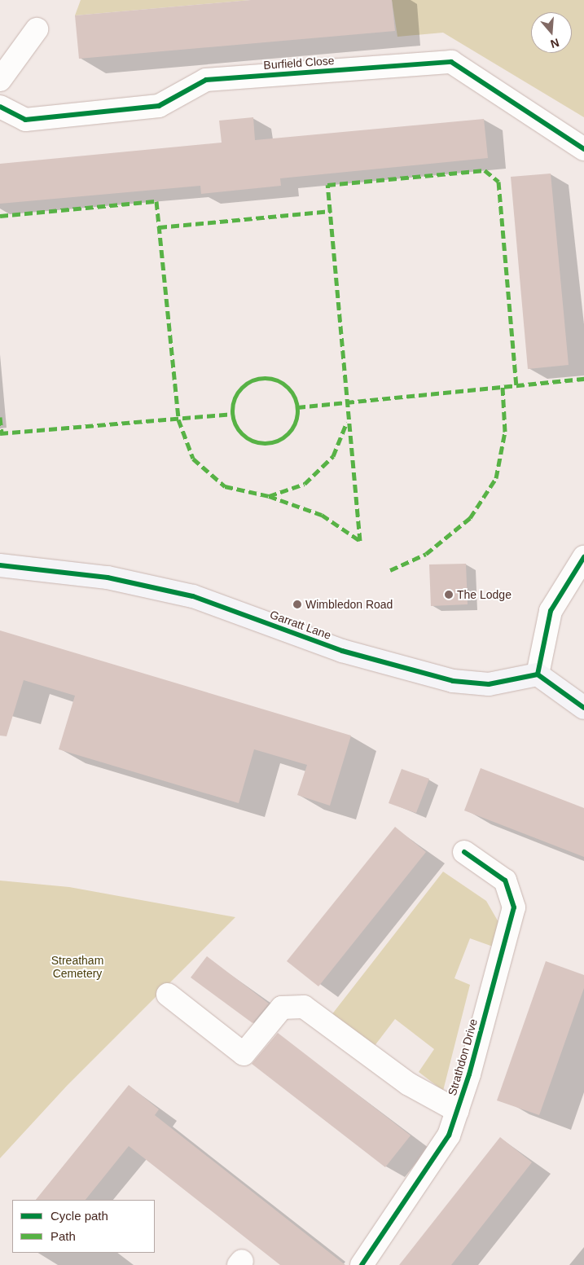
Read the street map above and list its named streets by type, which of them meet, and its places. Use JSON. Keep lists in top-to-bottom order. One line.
{"streets":{"main road":["Garratt Lane"],"street":["Burfield Close","Strathdon Drive"]},"parks":["Streatham Cemetery"],"places":["The Lodge","Wimbledon Road"],"legend":["Cycle path","Path"],"north":"bottom"}
